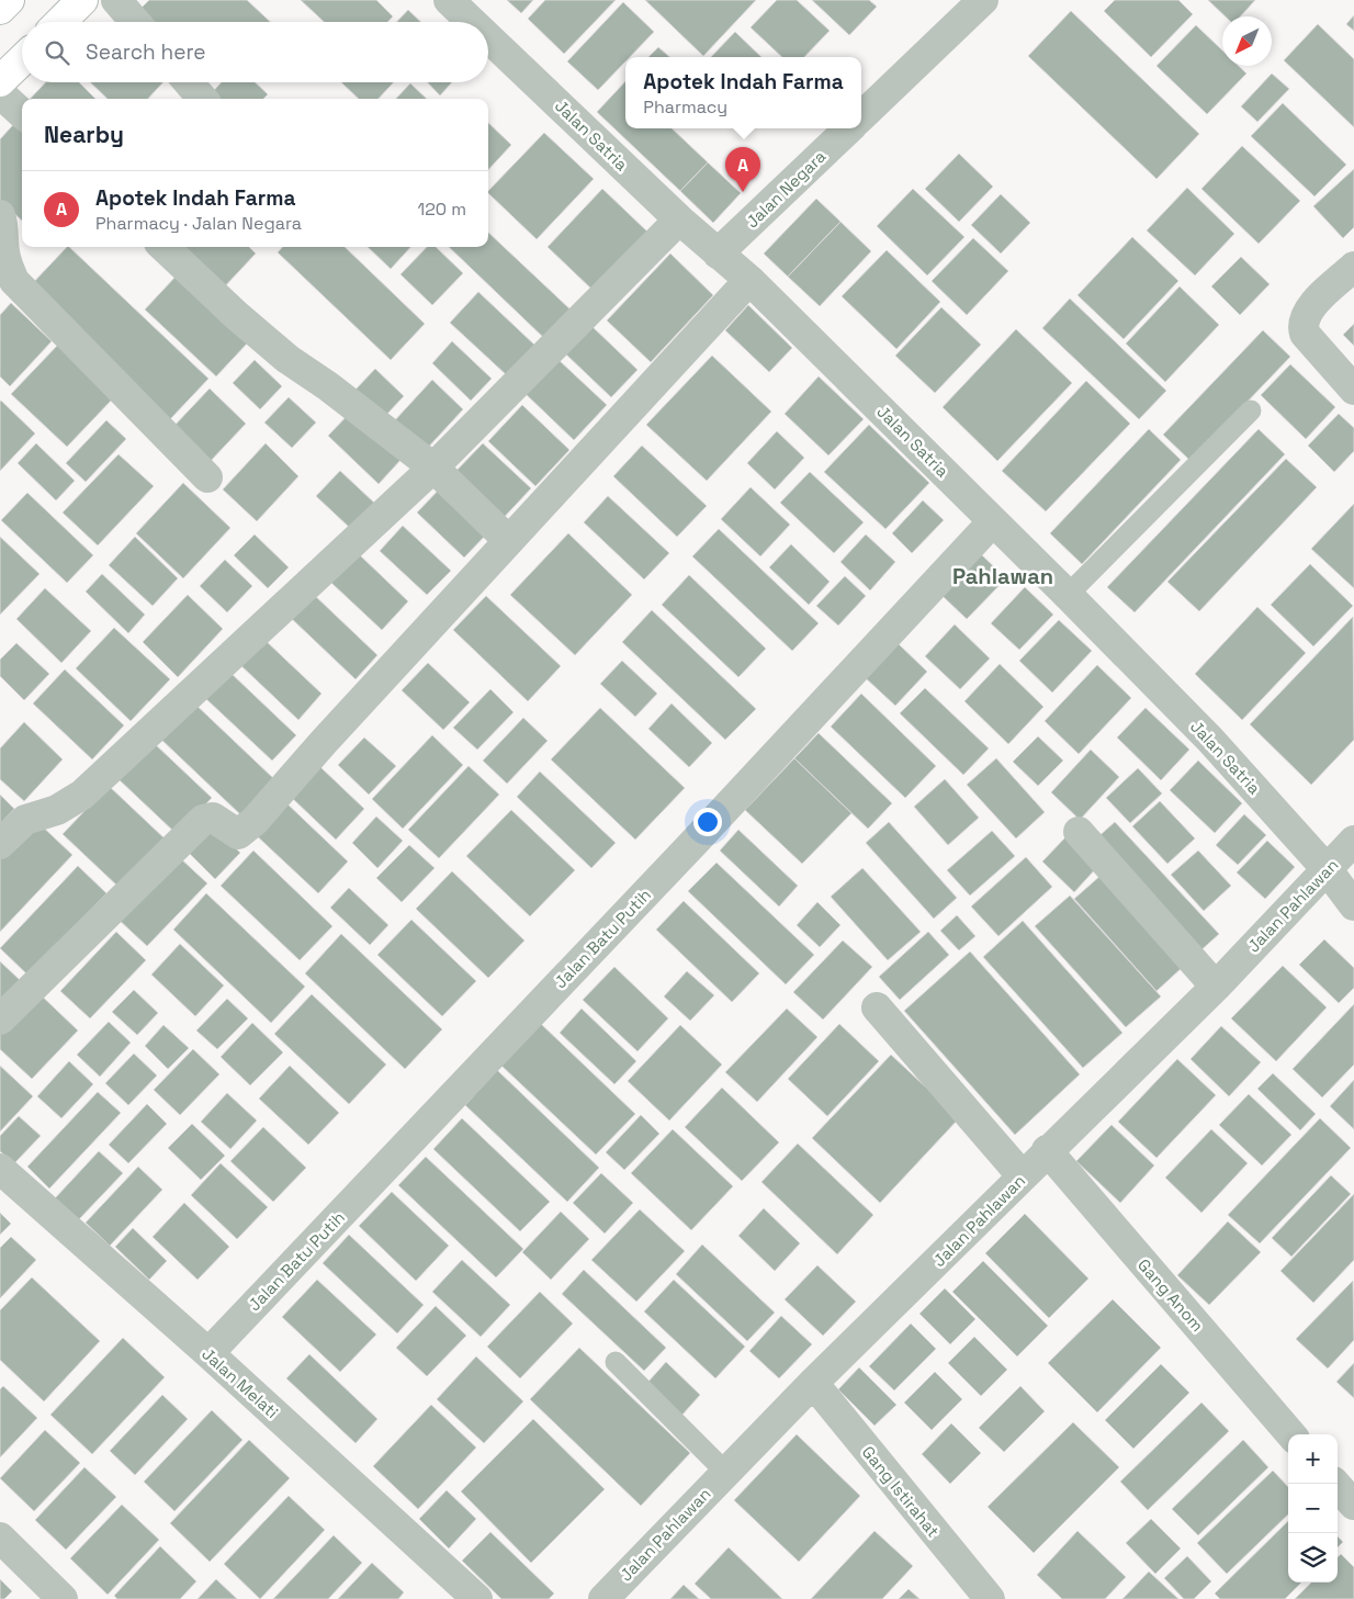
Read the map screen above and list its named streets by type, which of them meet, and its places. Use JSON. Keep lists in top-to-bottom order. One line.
{"streets":{"street":["Jalan Satria","Jalan Negara","Jalan Pahlawan","Jalan Batu Putih","Gang Anom","Jalan Melati","Gang Istirahat"]},"crossings":[["Jalan Satria","Jalan Negara"],["Jalan Satria","Jalan Pahlawan"],["Jalan Satria","Jalan Batu Putih"],["Jalan Pahlawan","Gang Anom"],["Jalan Pahlawan","Gang Istirahat"],["Jalan Batu Putih","Jalan Melati"]],"districts":["Pahlawan"],"north":"bottom left","page":{"search":"Search here","popup":["Apotek Indah Farma","Pharmacy"],"heading":"Nearby","pins":"A","list":[{"mark":"A","name":"Apotek Indah Farma","note":"Pharmacy · Jalan Negara","value":"120 m"}],"map_buttons":["+","−"]}}
